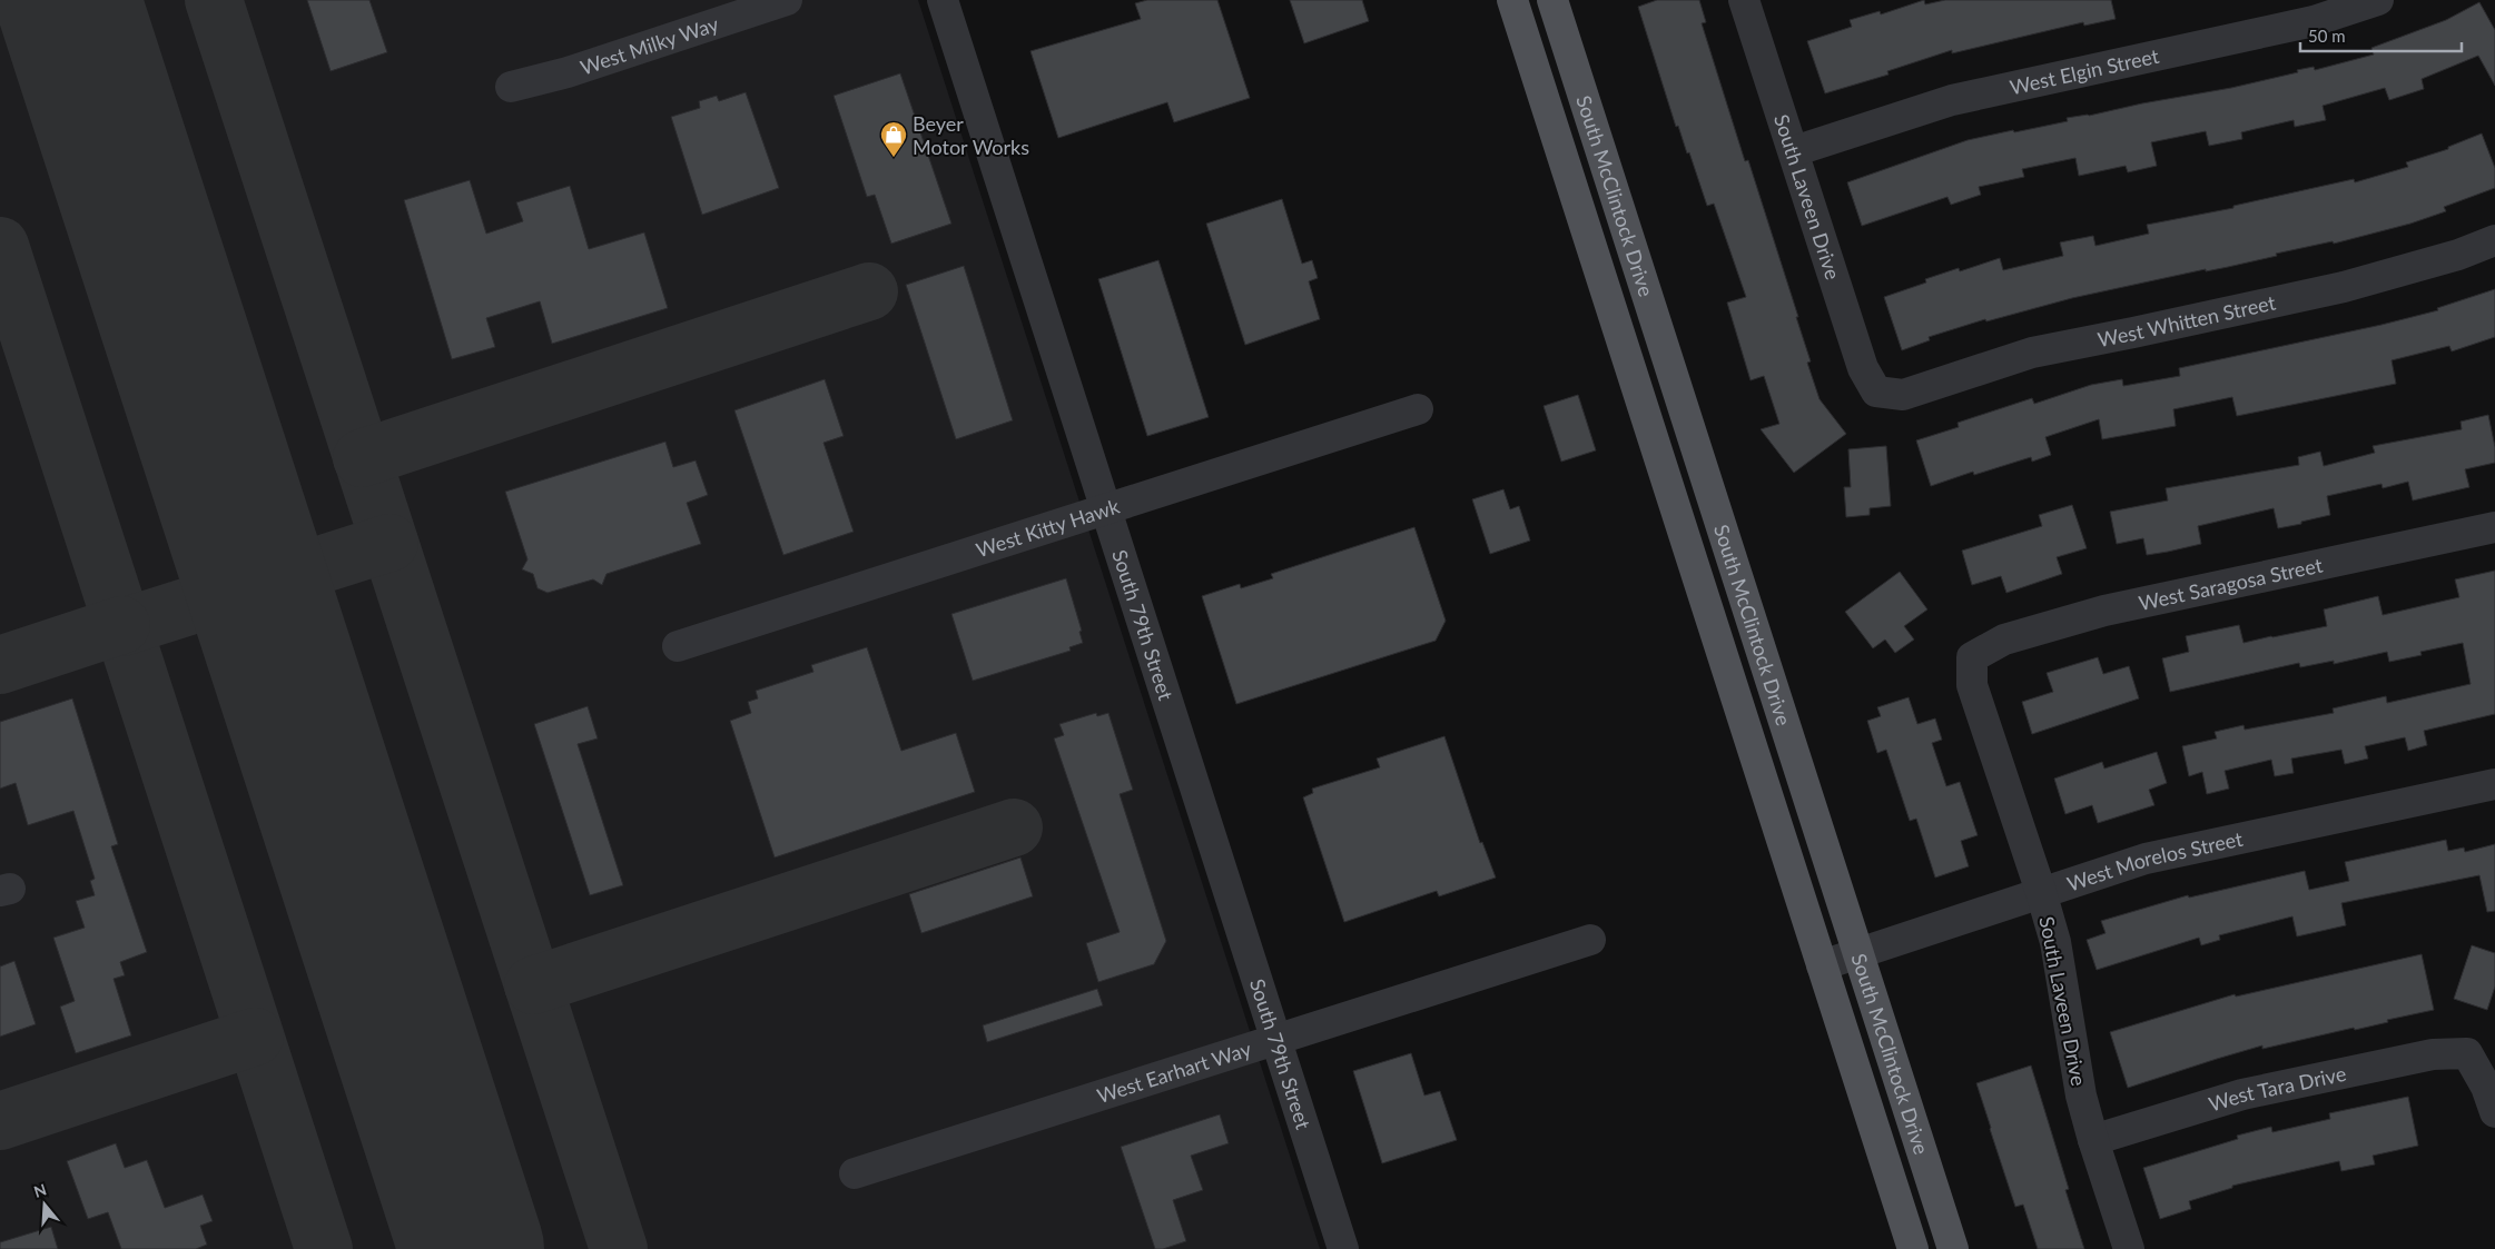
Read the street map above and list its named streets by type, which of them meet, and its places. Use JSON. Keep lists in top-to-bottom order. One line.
{"streets":{"main road":["South McClintock Drive"],"street":["West Milky Way","West Elgin Street","South Laveen Drive","West Whitten Street","West Kitty Hawk","West Saragosa Street","South 79th Street","West Morelos Street","West Earhart Way","West Tara Drive"]},"crossings":[["West Elgin Street","South Laveen Drive"],["South McClintock Drive","West Morelos Street"],["South Laveen Drive","West Whitten Street"],["South Laveen Drive","West Saragosa Street"],["South Laveen Drive","West Morelos Street"],["South Laveen Drive","West Tara Drive"],["West Kitty Hawk","South 79th Street"],["South 79th Street","West Earhart Way"]],"places":{"shop":["Beyer Motor Works"]},"scale_bar":"50 m","north":"top"}
